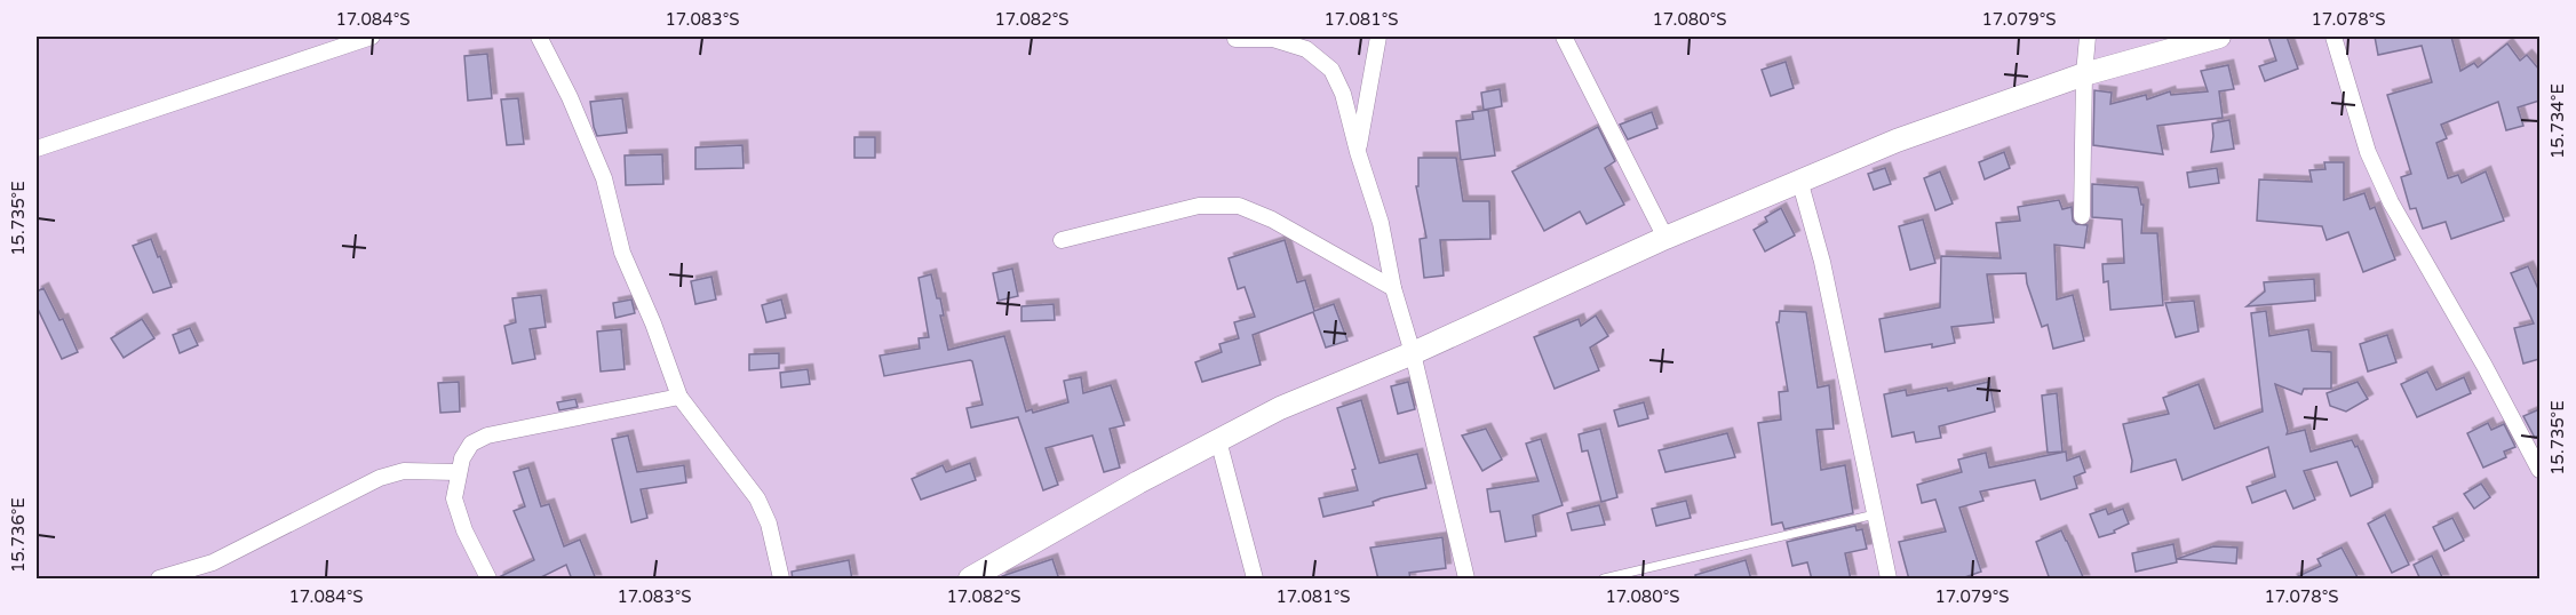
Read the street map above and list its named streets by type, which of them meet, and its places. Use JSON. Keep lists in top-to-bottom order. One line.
{"coordinates":["17.084°S","17.083°S","17.082°S","17.081°S","17.080°S","17.079°S","17.078°S","15.734°E","15.735°E","15.736°E"]}
